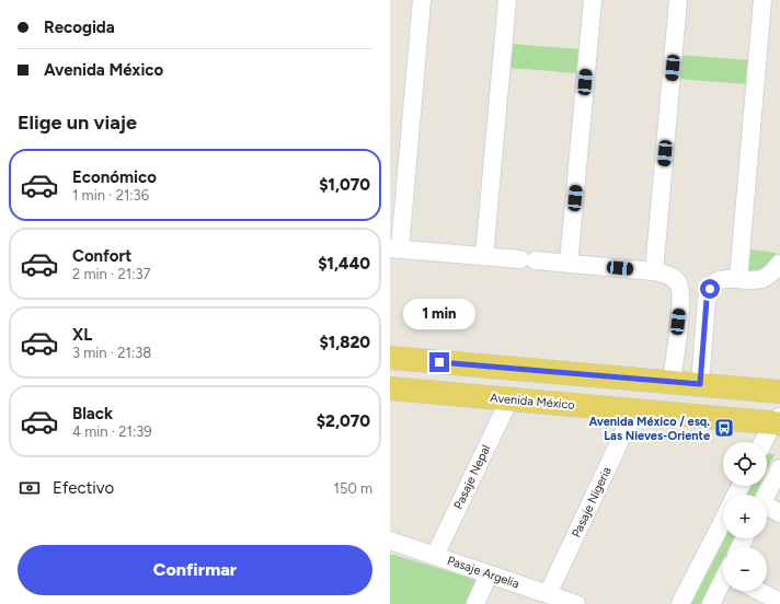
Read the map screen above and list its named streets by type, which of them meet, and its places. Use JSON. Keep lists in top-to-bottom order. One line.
{"streets":{"main road":["Avenida México"],"street":["Pasaje Nepal","Pasaje Nigeria","Pasaje Argelia"]},"crossings":[["Avenida México","Pasaje Nepal"],["Avenida México","Pasaje Nigeria"],["Pasaje Nepal","Pasaje Argelia"],["Pasaje Nigeria","Pasaje Argelia"]],"places":{"bus stop":["Avenida México / esq. Las Nieves-Oriente"]},"page":{"banner":["Recogida","Avenida México"],"heading":"Elige un viaje","list":[{"name":"Económico","note":"1 min · 21:36","value":"$1,070"},{"name":"Confort","note":"2 min · 21:37","value":"$1,440"},{"name":"XL","note":"3 min · 21:38","value":"$1,820"},{"name":"Black","note":"4 min · 21:39","value":"$2,070"}],"bubble":"1 min","map_buttons":["+","−"],"pay":["Efectivo","150 m"],"buttons":"Confirmar"}}
